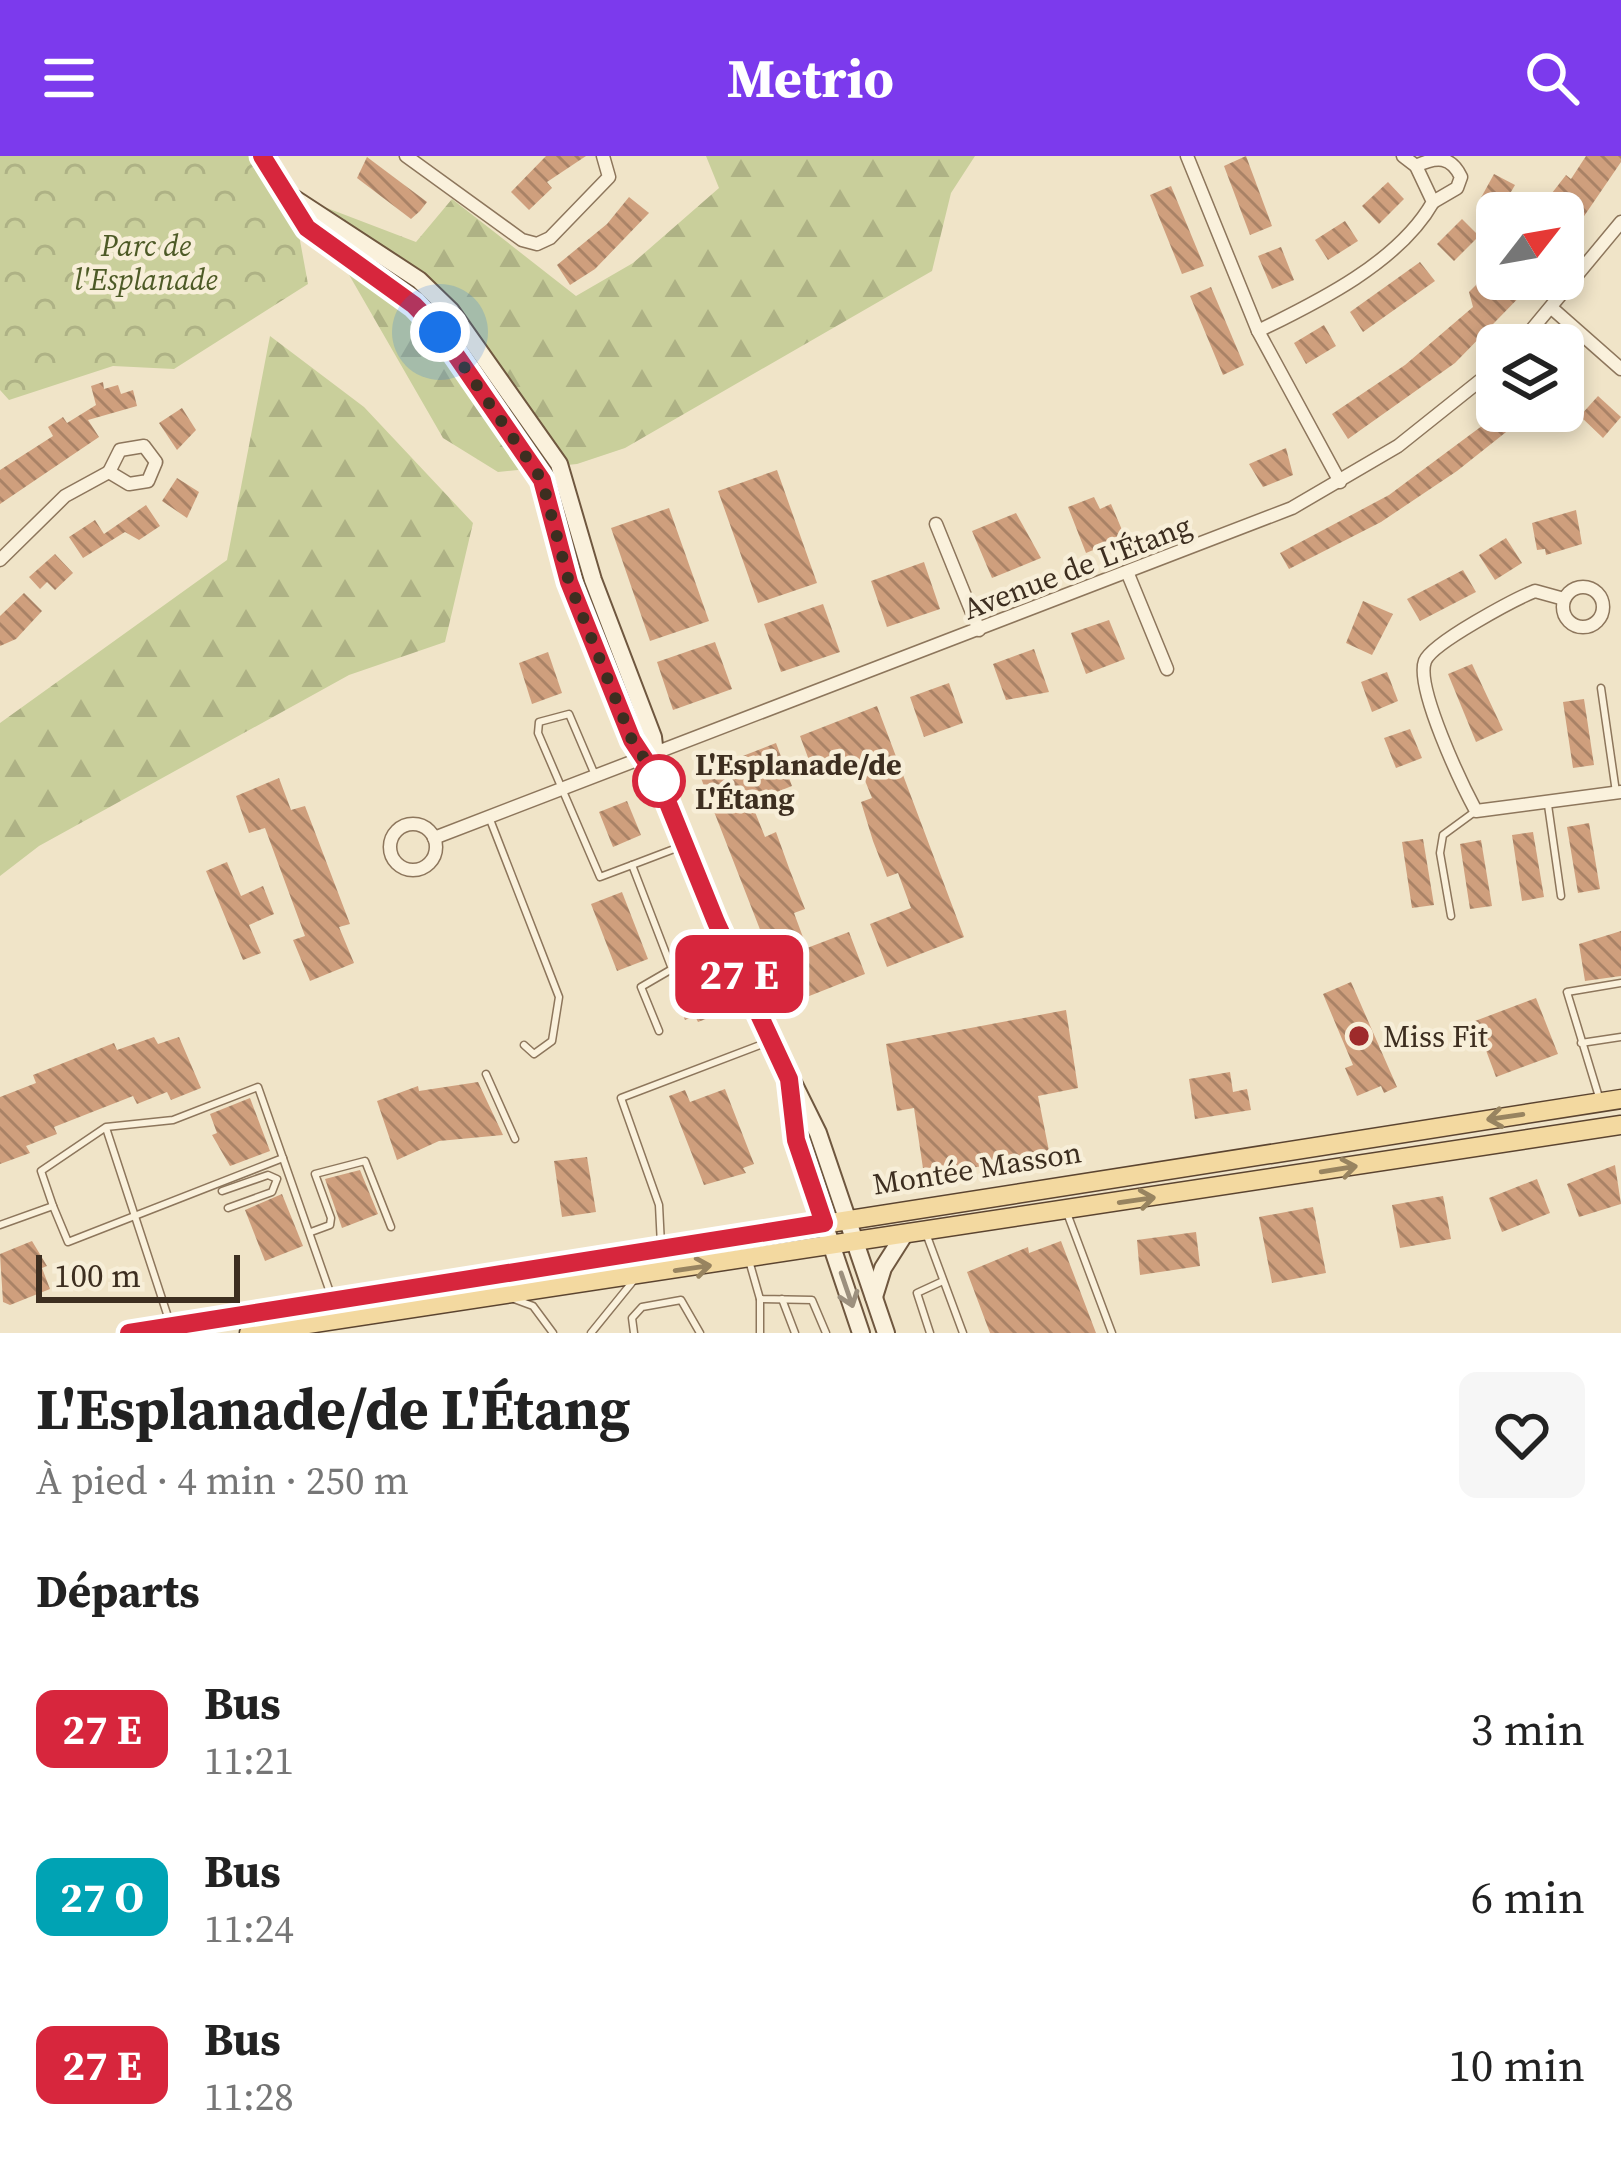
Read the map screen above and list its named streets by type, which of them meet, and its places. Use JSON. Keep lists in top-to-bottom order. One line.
{"streets":{"main road":["Montée Masson"],"street":["Avenue de L'Étang"]},"parks":["Parc de l'Esplanade"],"places":["L'Esplanade/de L'Étang","Miss Fit"],"scale_bar":"100 m","north":"top right","page":{"header":"Metrio","on_map":"27 E","scale":"100 m","heading":[["L'Esplanade/de L'Étang","À pied · 4 min · 250 m"],"Départs"],"list":[{"mark":"27 E","name":"Bus","note":"11:21","value":"3 min"},{"mark":"27 O","name":"Bus","note":"11:24","value":"6 min"},{"mark":"27 E","name":"Bus","note":"11:28","value":"10 min"}]}}
